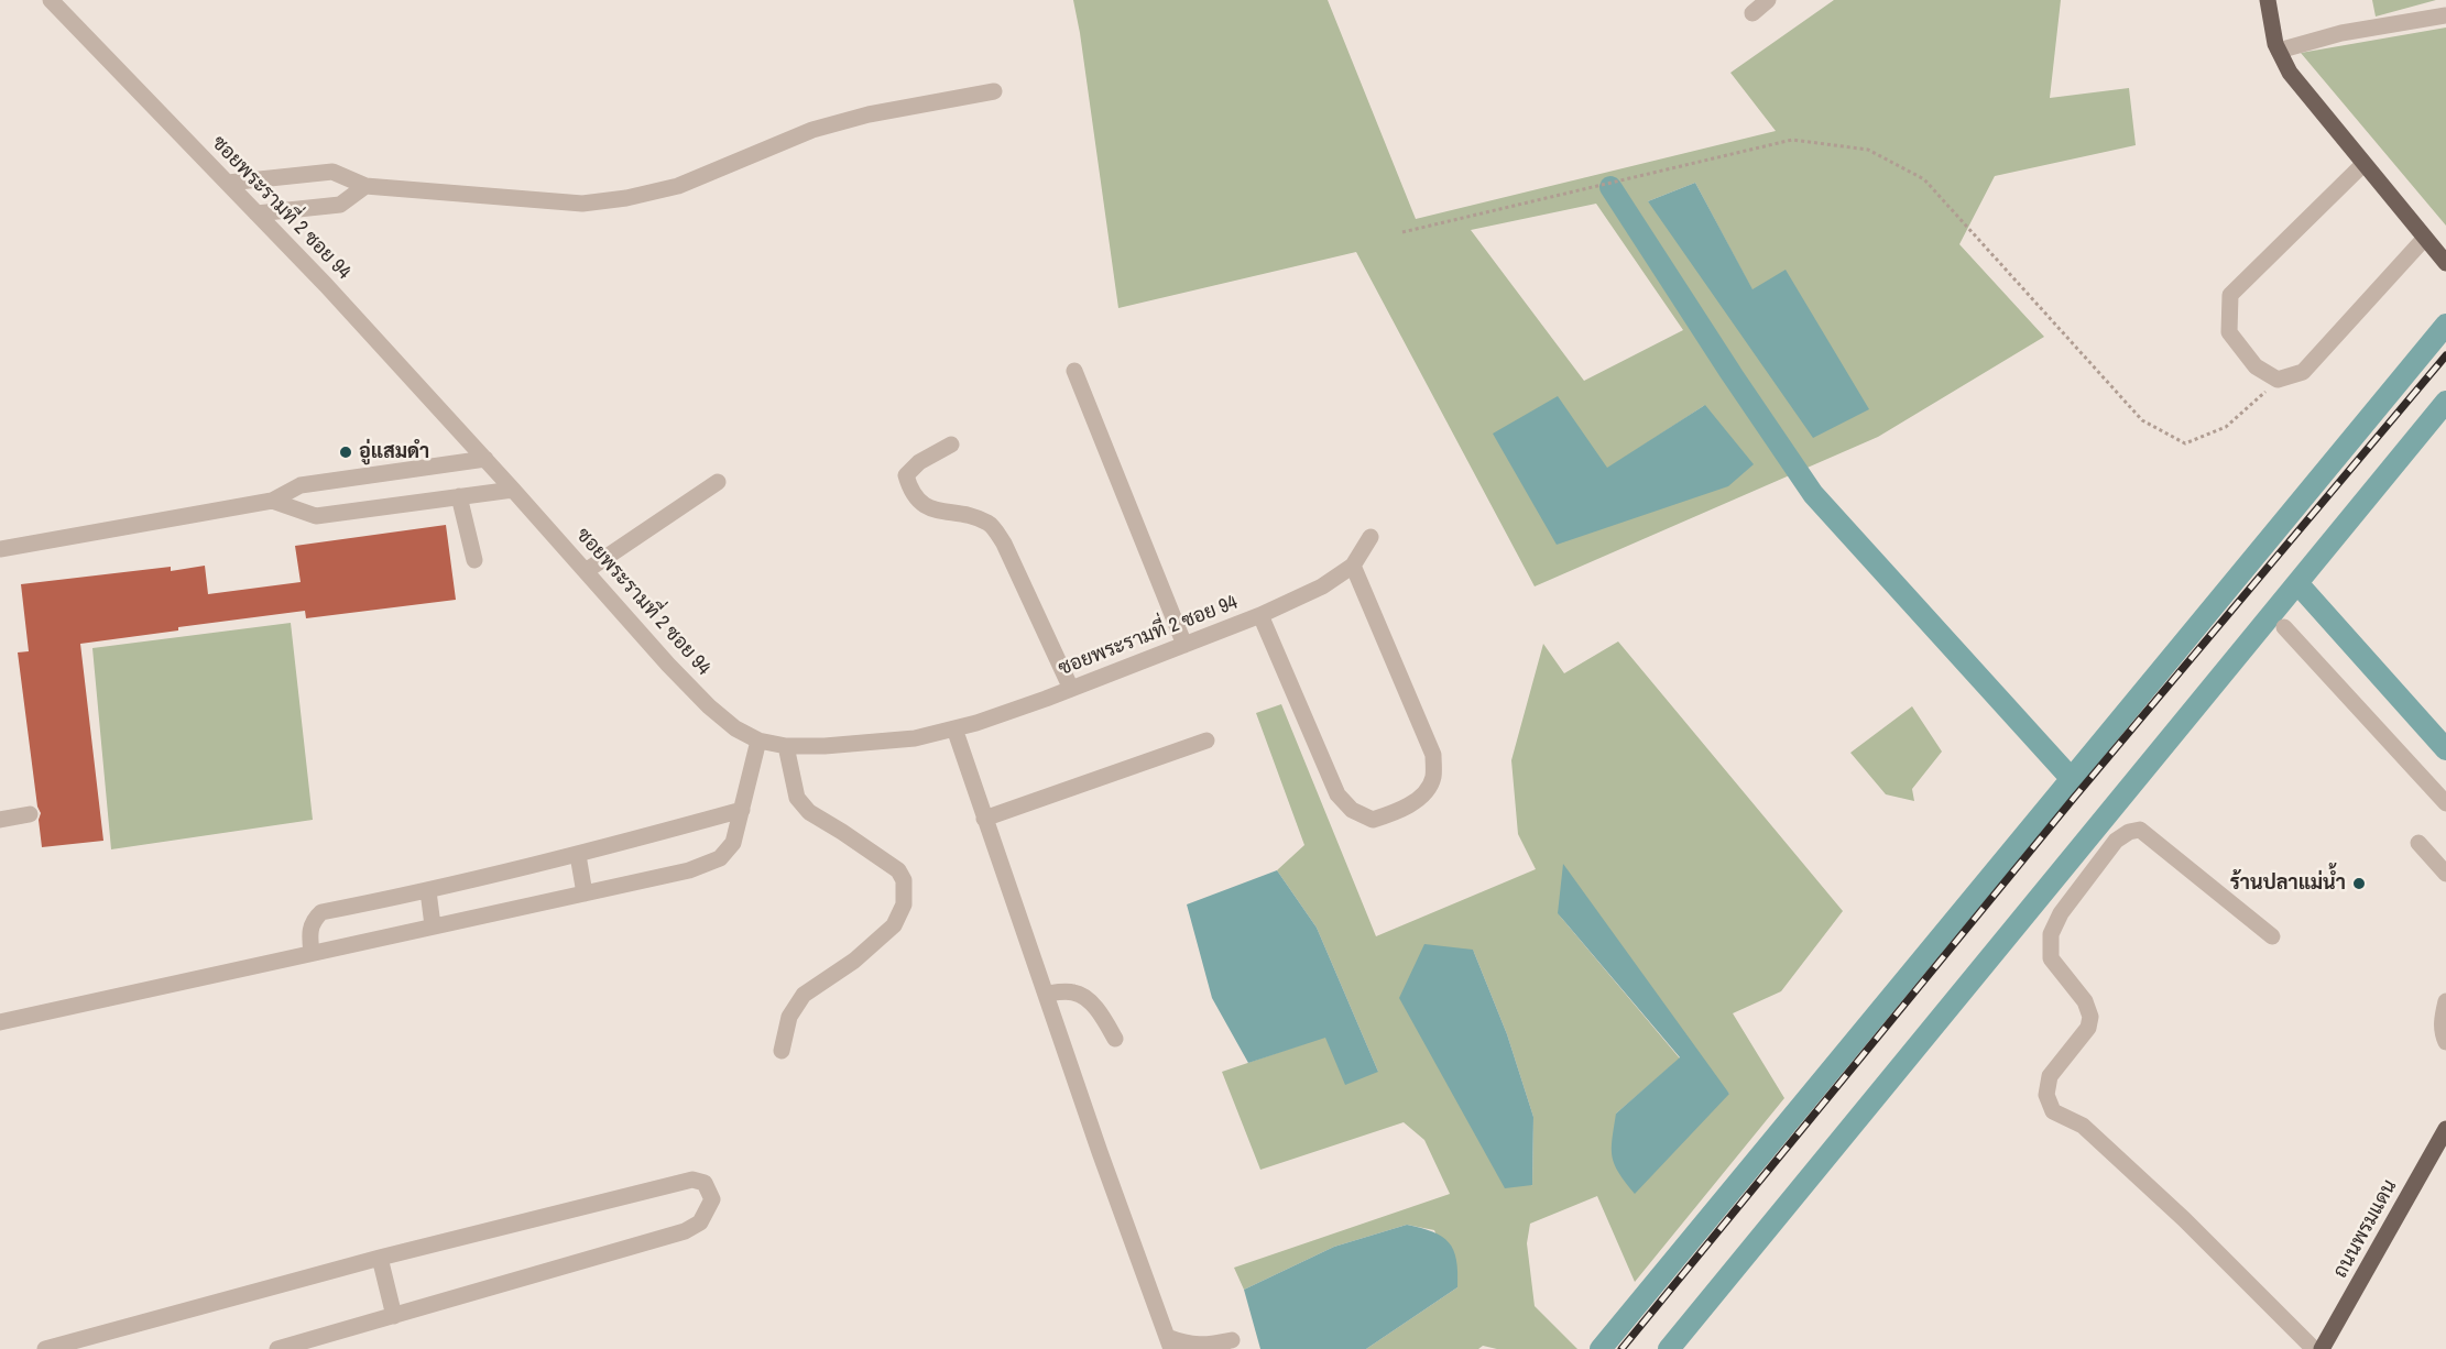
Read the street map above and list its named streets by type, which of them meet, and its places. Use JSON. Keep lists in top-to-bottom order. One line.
{"streets":{"main road":["ถนนพรมแดน"],"street":["ซอยพระรามที่ 2 ซอย 94"]},"places":["อู่แสมดำ","ร้านปลาแม่น้ำ"]}
